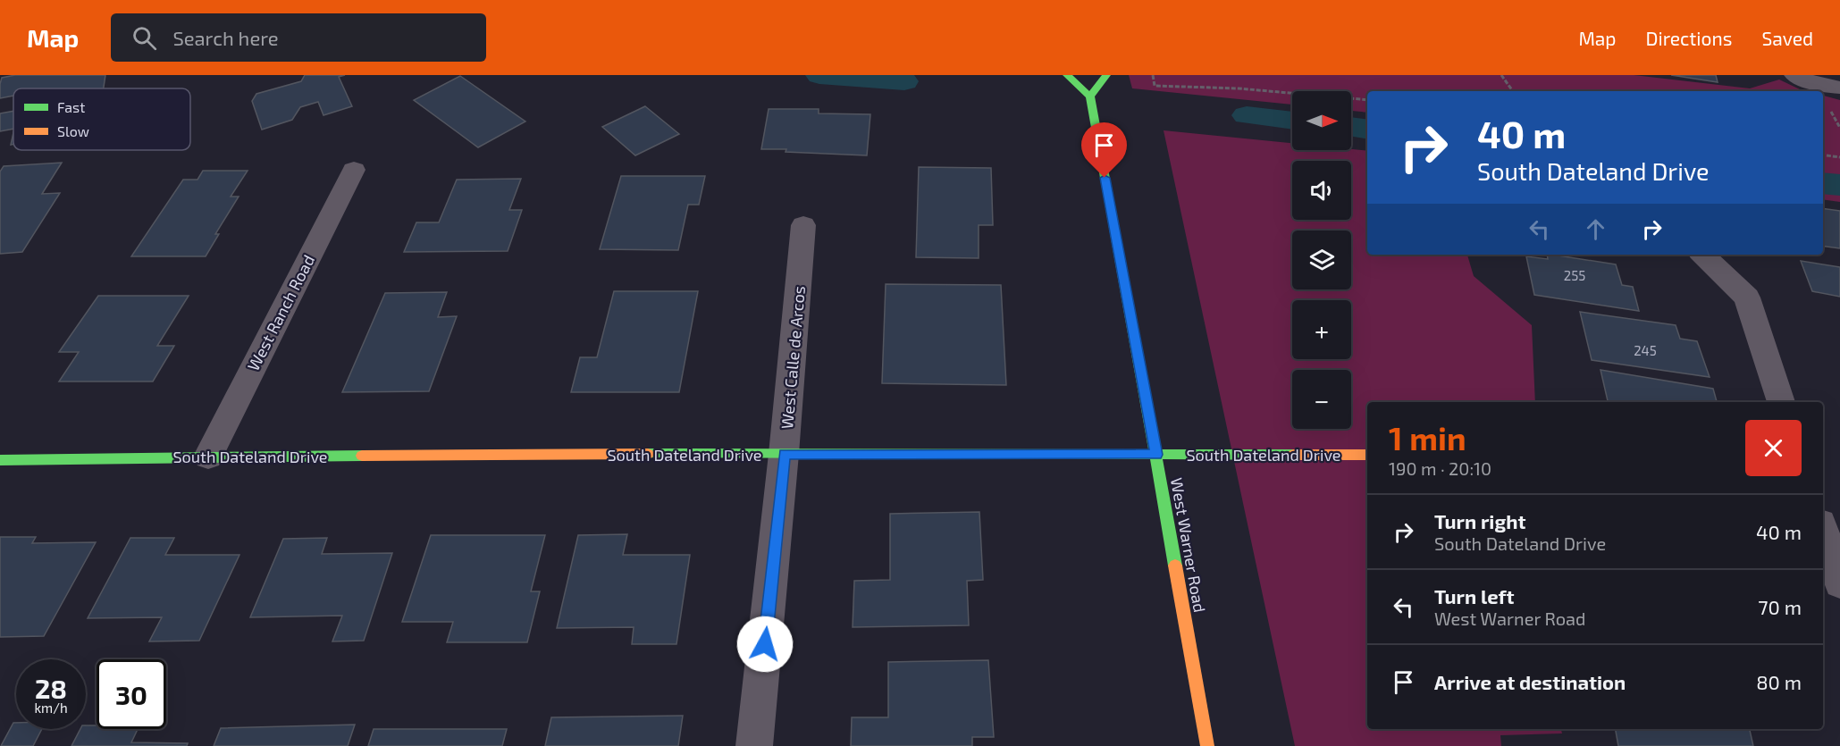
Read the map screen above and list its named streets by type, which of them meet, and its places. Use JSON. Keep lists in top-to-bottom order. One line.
{"streets":{"street":["West Ranch Road","West Calle de Arcos","South Dateland Drive","West Warner Road"]},"crossings":[["West Ranch Road","South Dateland Drive"],["West Calle de Arcos","South Dateland Drive"],["South Dateland Drive","West Warner Road"]],"house_numbers":["255","245"],"legend":["Fast","Slow"],"north":"right","page":{"header":"Map","search":"Search here","nav":["Map","Directions","Saved"],"map_buttons":["+","−"],"turn":["40 m","South Dateland Drive"],"heading":["1 min","190 m · 20:10"],"list":[{"name":"Turn right","note":"South Dateland Drive","value":"40 m"},{"name":"Turn left","note":"West Warner Road","value":"70 m"},{"name":"Arrive at destination","value":"80 m"}],"speed":"28 km/h","limit":"30"}}
